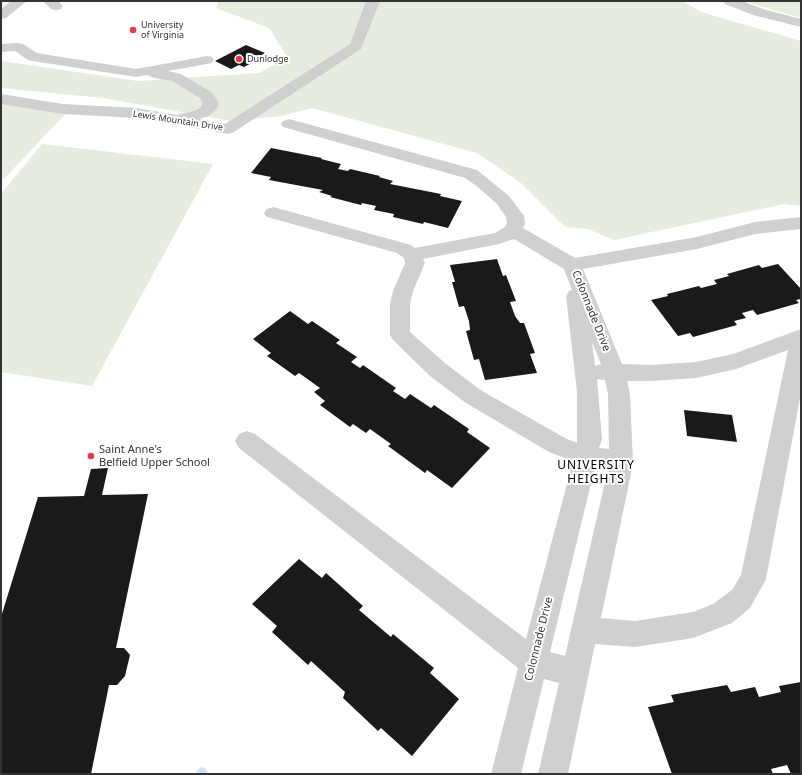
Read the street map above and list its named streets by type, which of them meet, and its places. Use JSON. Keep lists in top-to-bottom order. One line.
{"streets":{"street":["Lewis Mountain Drive","Colonnade Drive"]},"districts":["UNIVERSITY HEIGHTS"],"places":["University of Virginia","Dunlodge","Saint Anne's Belfield Upper School"]}
